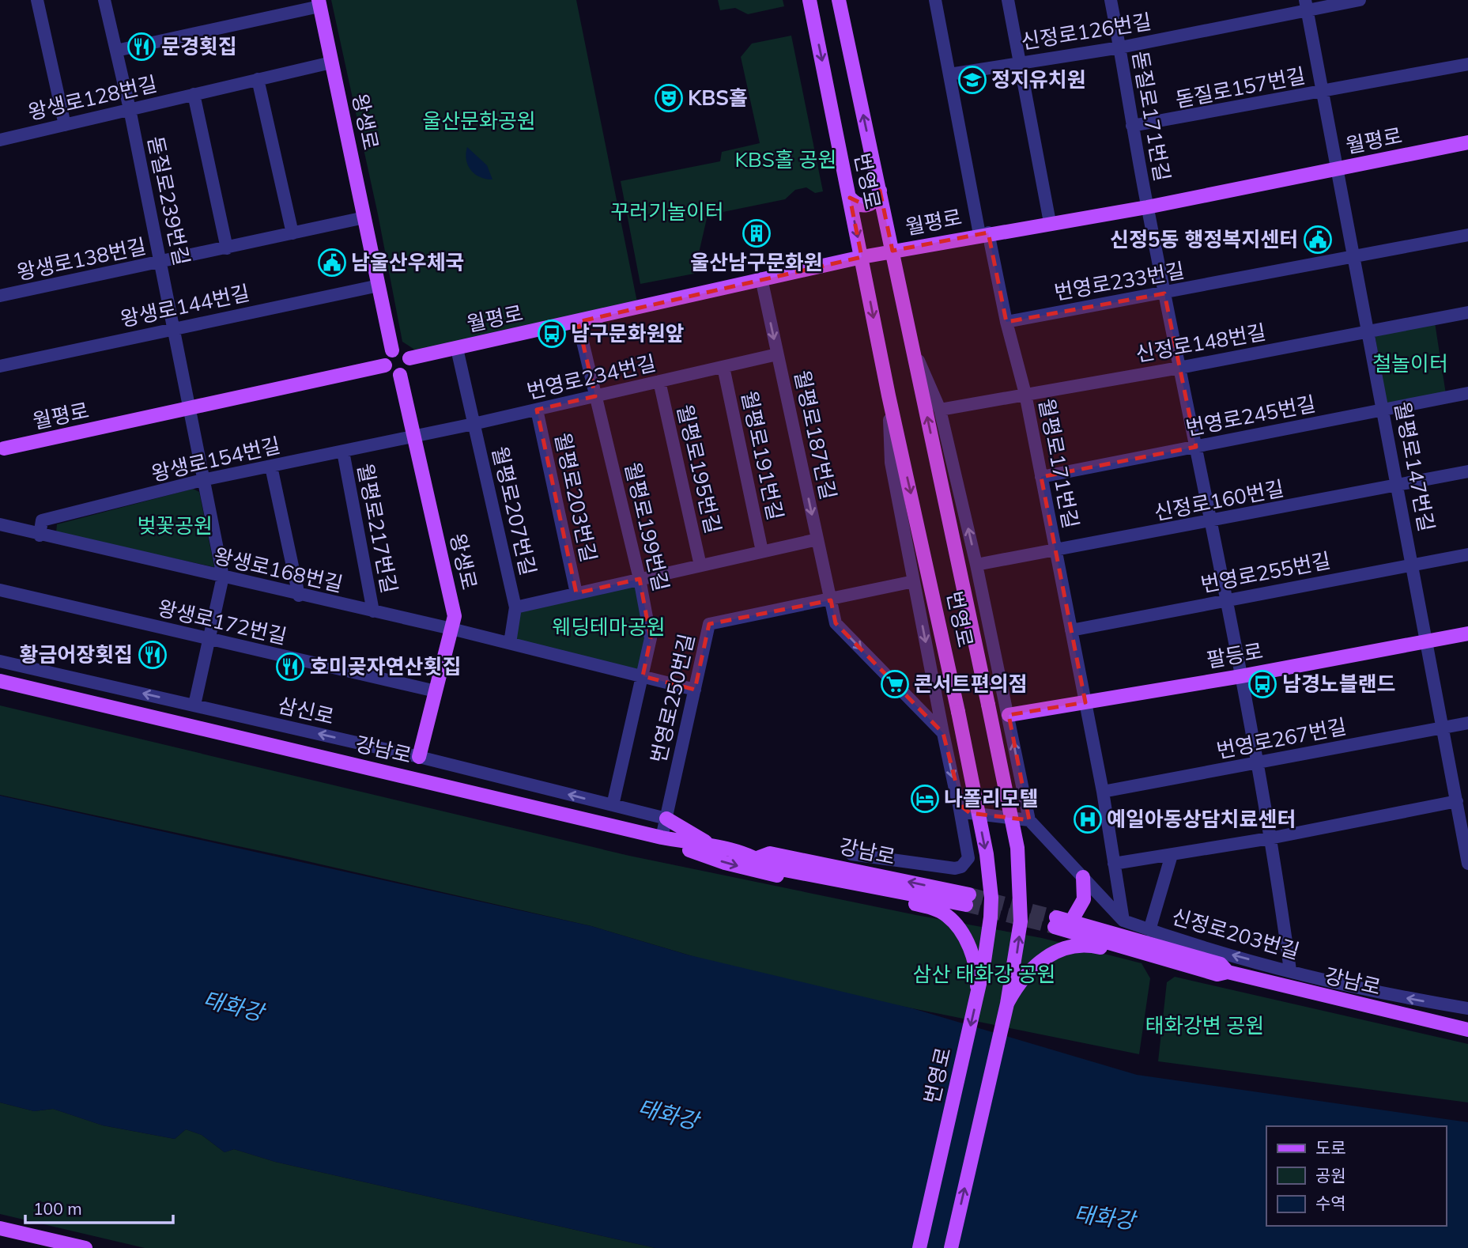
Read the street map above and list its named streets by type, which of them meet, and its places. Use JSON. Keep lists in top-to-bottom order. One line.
{"streets":{"main road":["왕생로","월평로","번영로","팔등로","강남로"],"street":["신정로126번길","돋질로157번길","왕생로128번길","돋질로171번길","돋질로239번길","왕생로138번길","번영로233번길","왕생로144번길","신정로148번길","번영로234번길","번영로245번길","월평로187번길","월평로191번길","왕생로154번길","월평로171번길","월평로147번길","월평로195번길","월평로203번길","신정로160번길","월평로207번길","월평로199번길","월평로217번길","왕생로168번길","번영로255번길","왕생로172번길","번영로250번길","삼신로","번영로267번길","신정로203번길"]},"crossings":[["신정로126번길","돋질로157번길"],["신정로126번길","돋질로171번길"],["신정로126번길","월평로171번길"],["돋질로157번길","돋질로171번길"],["돋질로157번길","월평로"],["돋질로157번길","월평로147번길"],["왕생로128번길","왕생로"],["왕생로128번길","돋질로239번길"],["돋질로171번길","월평로"],["돋질로171번길","번영로233번길"],["돋질로171번길","신정로148번길"],["돋질로171번길","번영로245번길"],["돋질로171번길","신정로160번길"],["돋질로171번길","번영로255번길"],["돋질로171번길","팔등로"],["돋질로171번길","번영로267번길"],["돋질로171번길","신정로203번길"],["왕생로","월평로"],["왕생로","왕생로138번길"],["왕생로","왕생로144번길"],["왕생로","번영로234번길"],["왕생로","왕생로154번길"],["왕생로","왕생로168번길"],["왕생로","왕생로172번길"],["왕생로","삼신로"],["월평로","번영로"],["월평로","돋질로239번길"],["월평로","월평로187번길"],["월평로","월평로171번길"],["월평로","월평로147번길"],["월평로","월평로207번길"],["월평로","월평로199번길"],["돋질로239번길","왕생로138번길"],["돋질로239번길","왕생로144번길"],["돋질로239번길","왕생로154번길"],["돋질로239번길","왕생로168번길"],["번영로233번길","월평로171번길"],["번영로233번길","월평로147번길"],["신정로148번길","월평로171번길"],["신정로148번길","월평로147번길"],["번영로234번길","월평로187번길"],["번영로234번길","월평로191번길"],["번영로234번길","왕생로154번길"],["번영로234번길","월평로195번길"],["번영로234번길","월평로203번길"],["번영로234번길","월평로207번길"],["번영로234번길","월평로199번길"],["번영로245번길","월평로171번길"],["번영로245번길","월평로147번길"],["월평로187번길","번영로250번길"],["왕생로154번길","월평로217번길"],["왕생로154번길","왕생로168번길"],["월평로171번길","신정로160번길"],["월평로171번길","번영로255번길"],["월평로171번길","팔등로"],["월평로171번길","번영로267번길"],["월평로147번길","신정로160번길"],["월평로147번길","번영로255번길"],["월평로147번길","팔등로"],["월평로147번길","번영로267번길"],["월평로199번길","왕생로168번길"],["월평로199번길","삼신로"],["월평로217번길","왕생로168번길"],["왕생로168번길","번영로250번길"],["번영로250번길","삼신로"],["번영로250번길","강남로"],["강남로","신정로203번길"]],"one_way":["삼신로","신정로203번길"],"water":["태화강"],"parks":["울산문화공원","KBS홀 공원","꾸러기놀이터","철놀이터","벚꽃공원","웨딩테마공원","삼산 태화강 공원","태화강변 공원"],"places":{"restaurant":["문경횟집","황금어장횟집","호미곶자연산횟집"],"school or university":["정지유치원"],"theatre":["KBS홀"],"building":["울산남구문화원"],"public building":["신정5동 행정복지센터","남울산우체국"],"bus stop":["남구문화원앞","남경노블랜드"],"supermarket":["콘서트편의점"],"hotel":["나폴리모텔"],"hospital":["예일아동상담치료센터"]},"legend":["도로","공원","수역"],"scale_bar":"100 m"}
